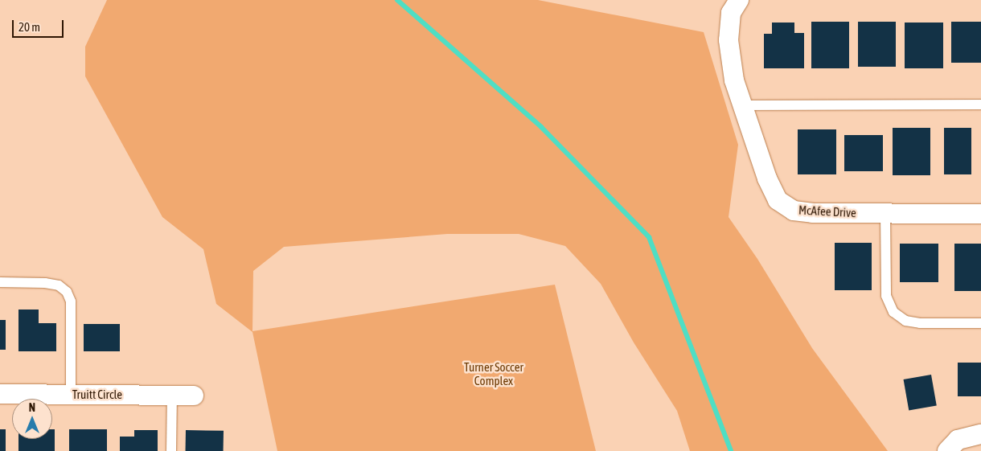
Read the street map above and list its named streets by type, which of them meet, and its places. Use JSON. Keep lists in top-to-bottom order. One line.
{"streets":{"street":["McAfee Drive","Truitt Circle"]},"parks":["Turner Soccer Complex"],"scale_bar":"20 m","north":"top"}
